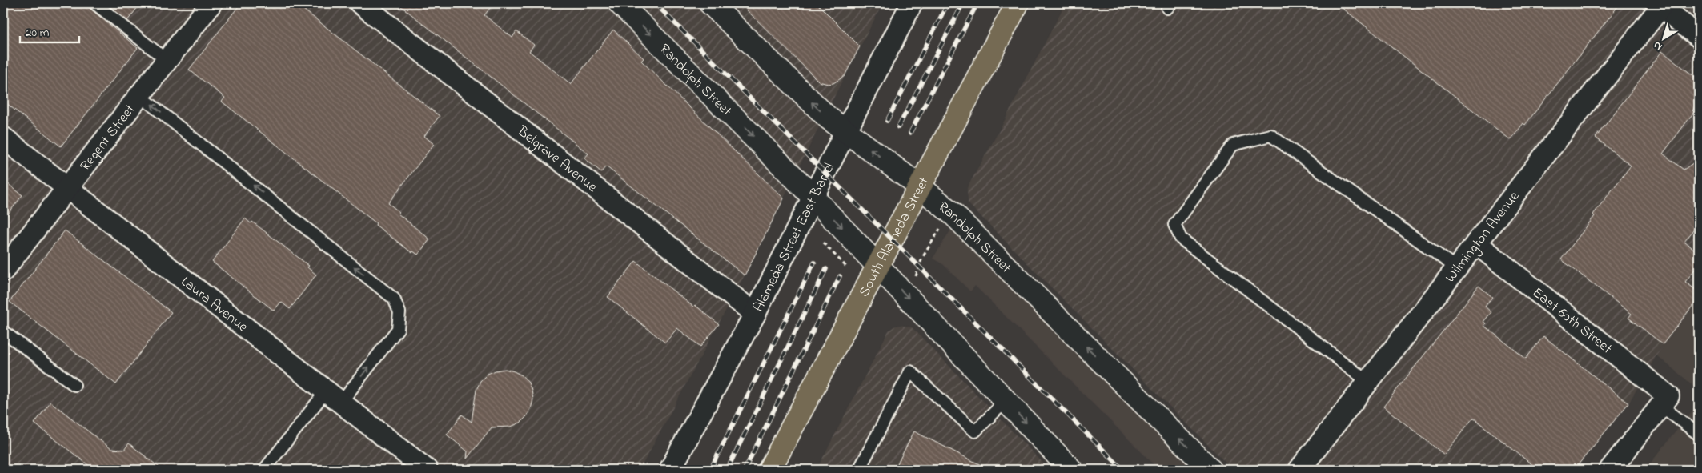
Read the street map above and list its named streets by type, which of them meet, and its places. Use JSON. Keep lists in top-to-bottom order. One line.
{"streets":{"main road":["South Alameda Street"],"street":["Randolph Street","Regent Street","Belgrave Avenue","Wilmington Avenue","Alameda Street East Barrel","Laura Avenue","East 60th Street"]},"crossings":[["Randolph Street","South Alameda Street"],["Randolph Street","Alameda Street East Barrel"],["Regent Street","Laura Avenue"],["Belgrave Avenue","Alameda Street East Barrel"],["Wilmington Avenue","East 60th Street"]],"scale_bar":"20 m","north":"bottom left"}
